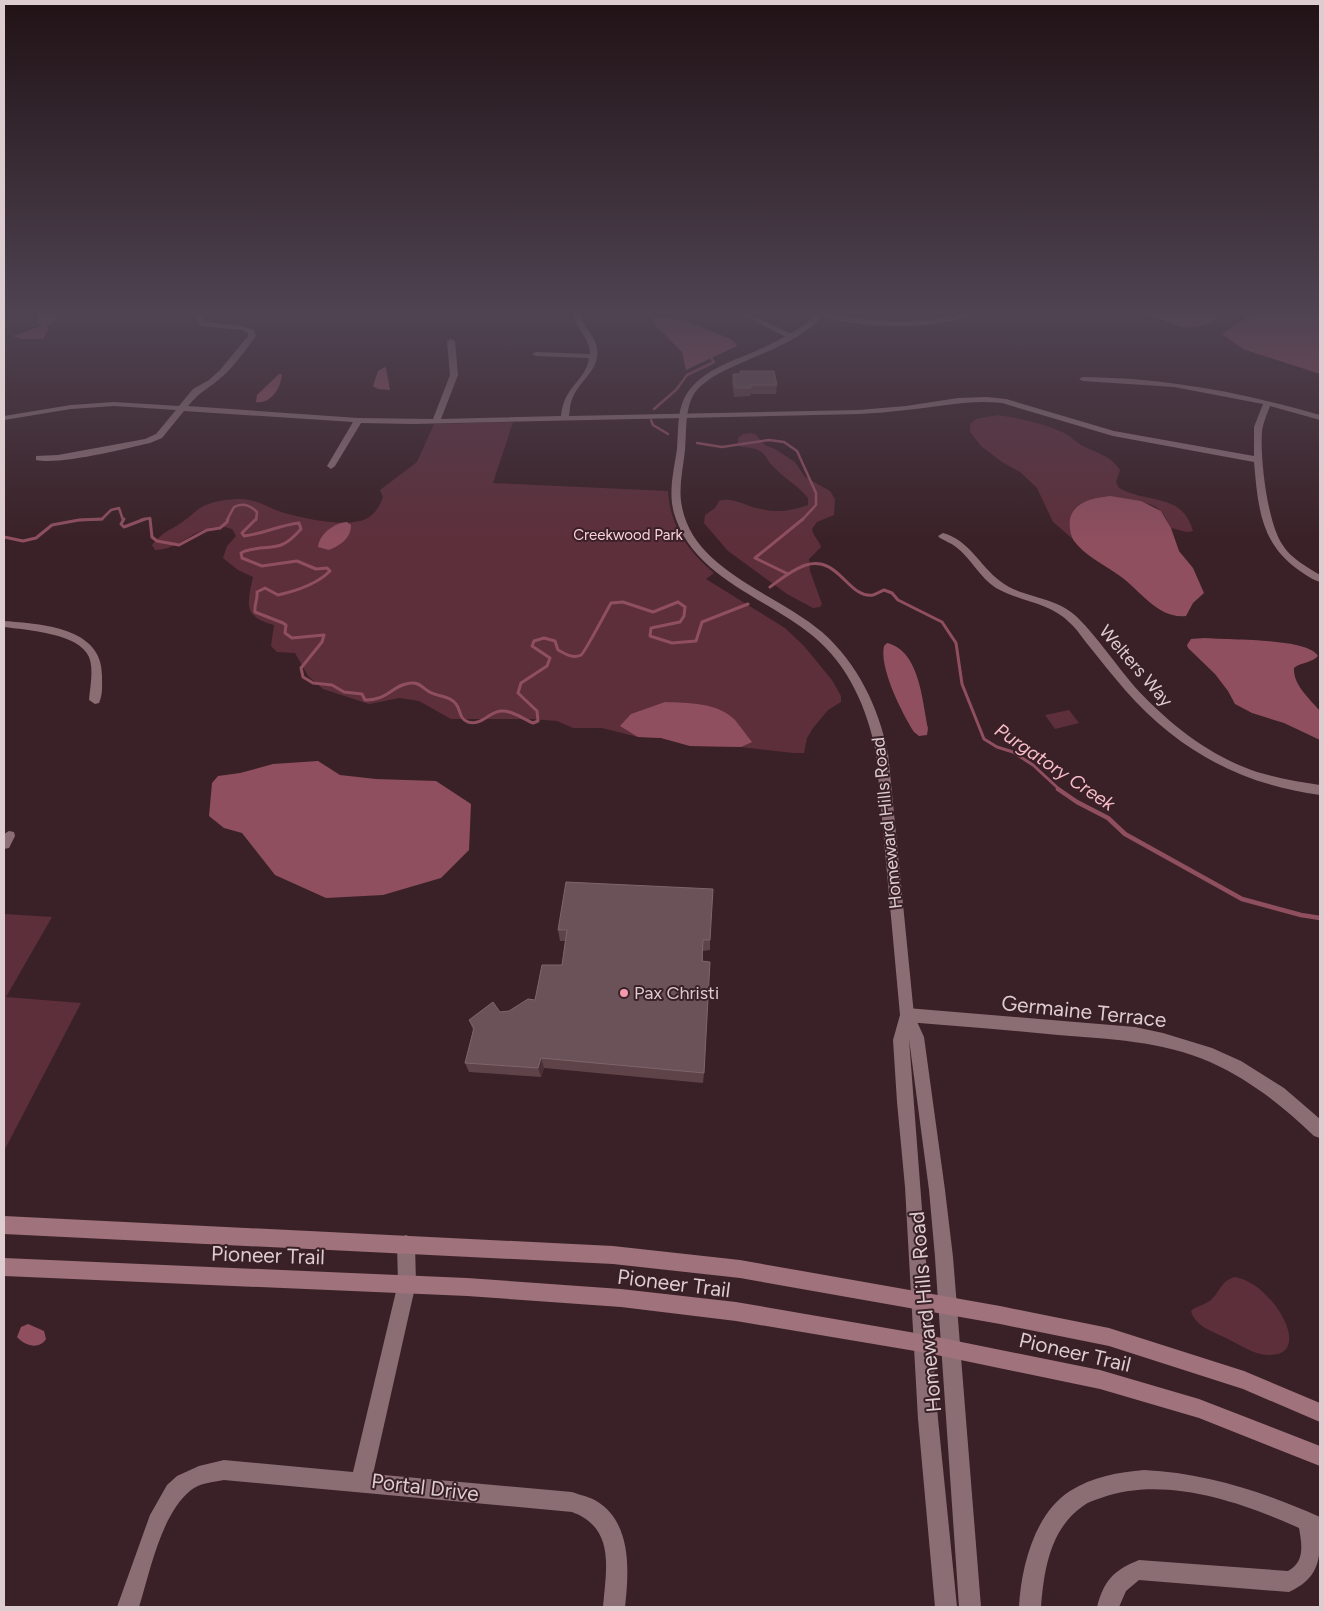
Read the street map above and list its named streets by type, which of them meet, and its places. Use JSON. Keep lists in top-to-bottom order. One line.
{"streets":{"main road":["Pioneer Trail"],"street":["Welters Way","Homeward Hills Road","Germaine Terrace","Portal Drive"]},"crossings":[["Homeward Hills Road","Germaine Terrace"],["Homeward Hills Road","Pioneer Trail"],["Pioneer Trail","Portal Drive"]],"water":["Purgatory Creek"],"parks":["Creekwood Park"],"places":["Pax Christi"]}
